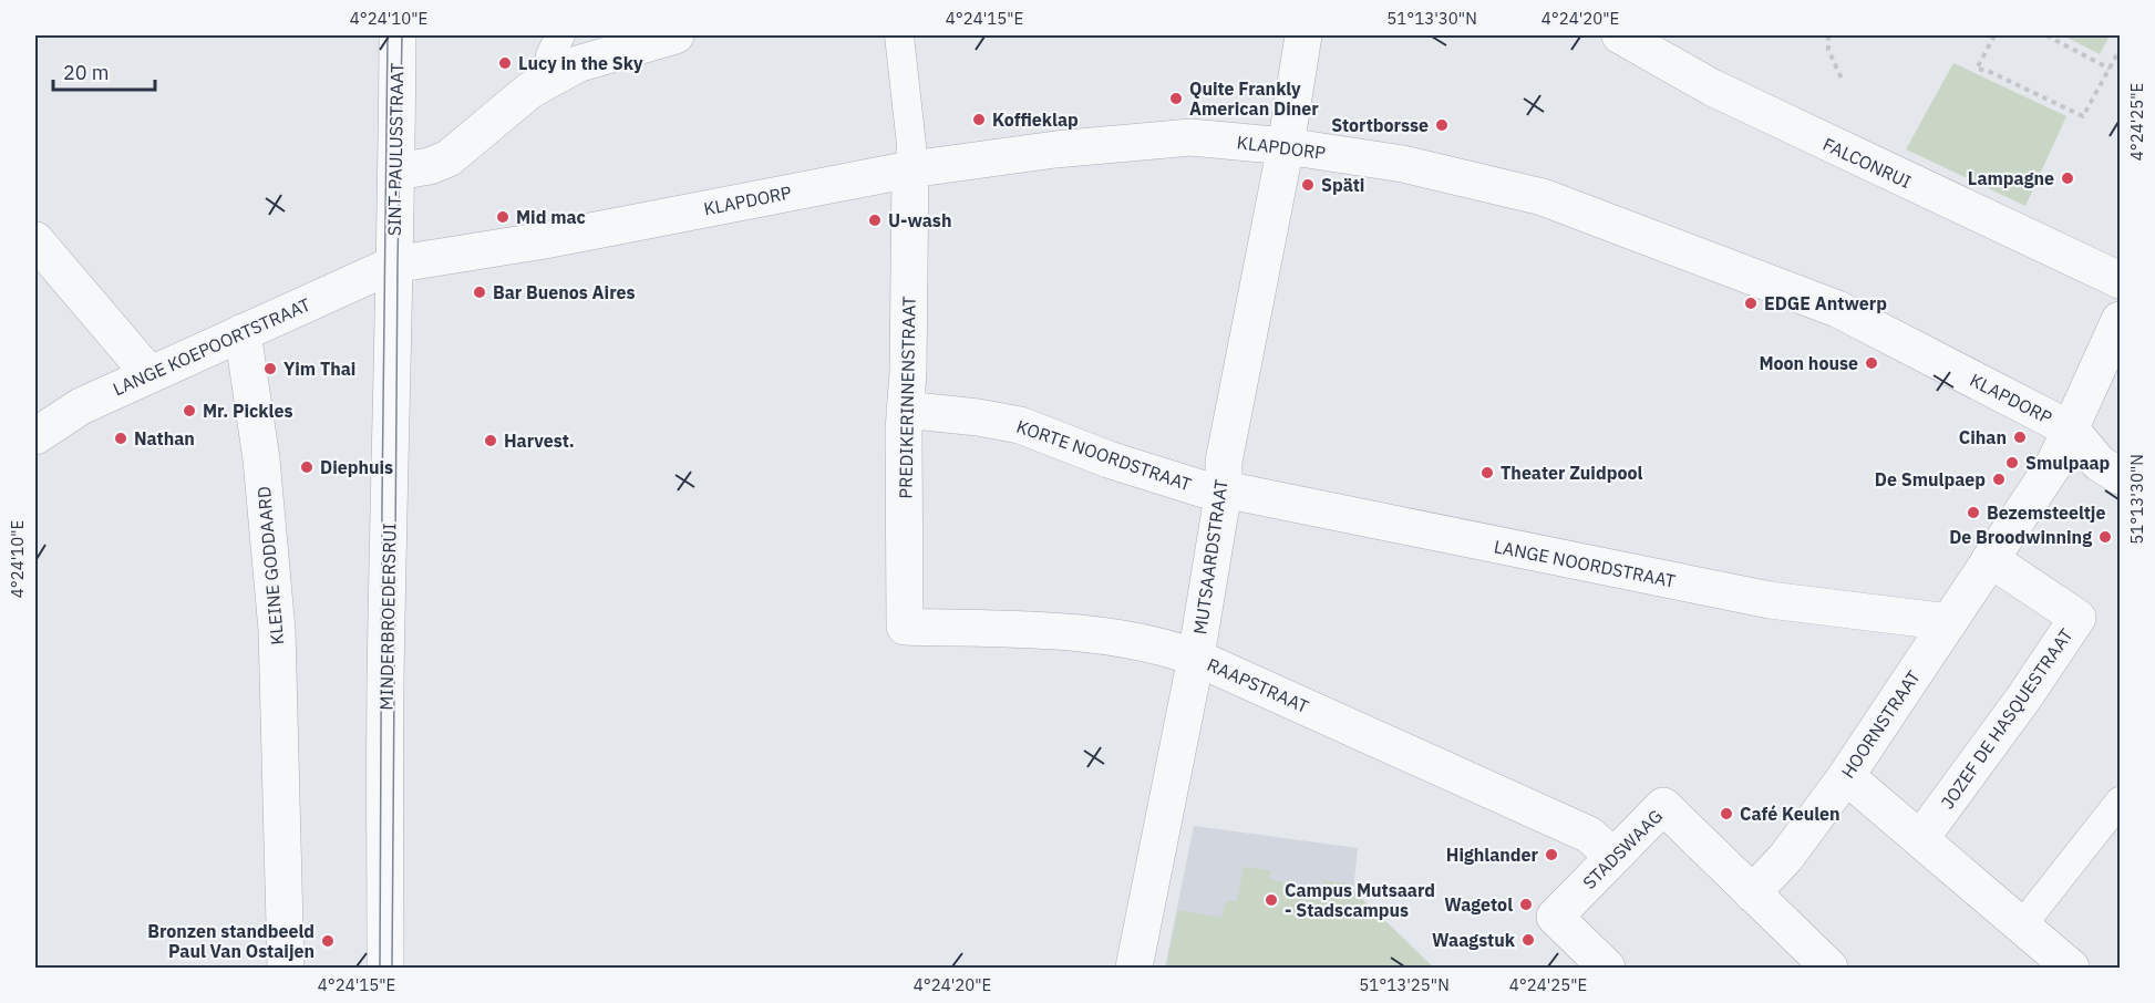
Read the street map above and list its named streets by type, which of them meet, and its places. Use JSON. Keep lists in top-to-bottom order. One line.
{"streets":{"street":["KLAPDORP","SINT-PAULUSSTRAAT","FALCONRUI","LANGE KOEPOORTSTRAAT","PREDIKERINNENSTRAAT","KORTE NOORDSTRAAT","MUTSAARDSTRAAT","LANGE NOORDSTRAAT","KLEINE GODDAARD","MINDERBROEDERSRUI","RAAPSTRAAT","JOZEF DE HASQUESTRAAT","HOORNSTRAAT","STADSWAAG"]},"crossings":[["KLAPDORP","SINT-PAULUSSTRAAT"],["KLAPDORP","LANGE KOEPOORTSTRAAT"],["KLAPDORP","PREDIKERINNENSTRAAT"],["KLAPDORP","MUTSAARDSTRAAT"],["KLAPDORP","MINDERBROEDERSRUI"],["KLAPDORP","HOORNSTRAAT"],["SINT-PAULUSSTRAAT","LANGE KOEPOORTSTRAAT"],["SINT-PAULUSSTRAAT","MINDERBROEDERSRUI"],["LANGE KOEPOORTSTRAAT","KLEINE GODDAARD"],["LANGE KOEPOORTSTRAAT","MINDERBROEDERSRUI"],["PREDIKERINNENSTRAAT","KORTE NOORDSTRAAT"],["PREDIKERINNENSTRAAT","RAAPSTRAAT"],["KORTE NOORDSTRAAT","MUTSAARDSTRAAT"],["KORTE NOORDSTRAAT","LANGE NOORDSTRAAT"],["MUTSAARDSTRAAT","LANGE NOORDSTRAAT"],["MUTSAARDSTRAAT","RAAPSTRAAT"],["LANGE NOORDSTRAAT","HOORNSTRAAT"],["RAAPSTRAAT","STADSWAAG"],["JOZEF DE HASQUESTRAAT","HOORNSTRAAT"],["HOORNSTRAAT","STADSWAAG"]],"places":["Lucy in the Sky","Quite Frankly American Diner","Koffieklap","Stortborsse","Lampagne","Späti","Mid mac","U-wash","Bar Buenos Aires","EDGE Antwerp","Moon house","Yim Thai","Mr. Pickles","Cihan","Nathan","Harvest.","Smulpaap","Diephuis","Theater Zuidpool","De Smulpaep","Bezemsteeltje","De Broodwinning","Café Keulen","Highlander","Campus Mutsaard - Stadscampus","Wagetol","Waagstuk","Bronzen standbeeld Paul Van Ostaijen"],"scale_bar":"20 m","coordinates":["4°24'10\"E","4°24'15\"E","51°13'30\"N","4°24'20\"E","4°24'25\"E","51°13'25\"N"]}
